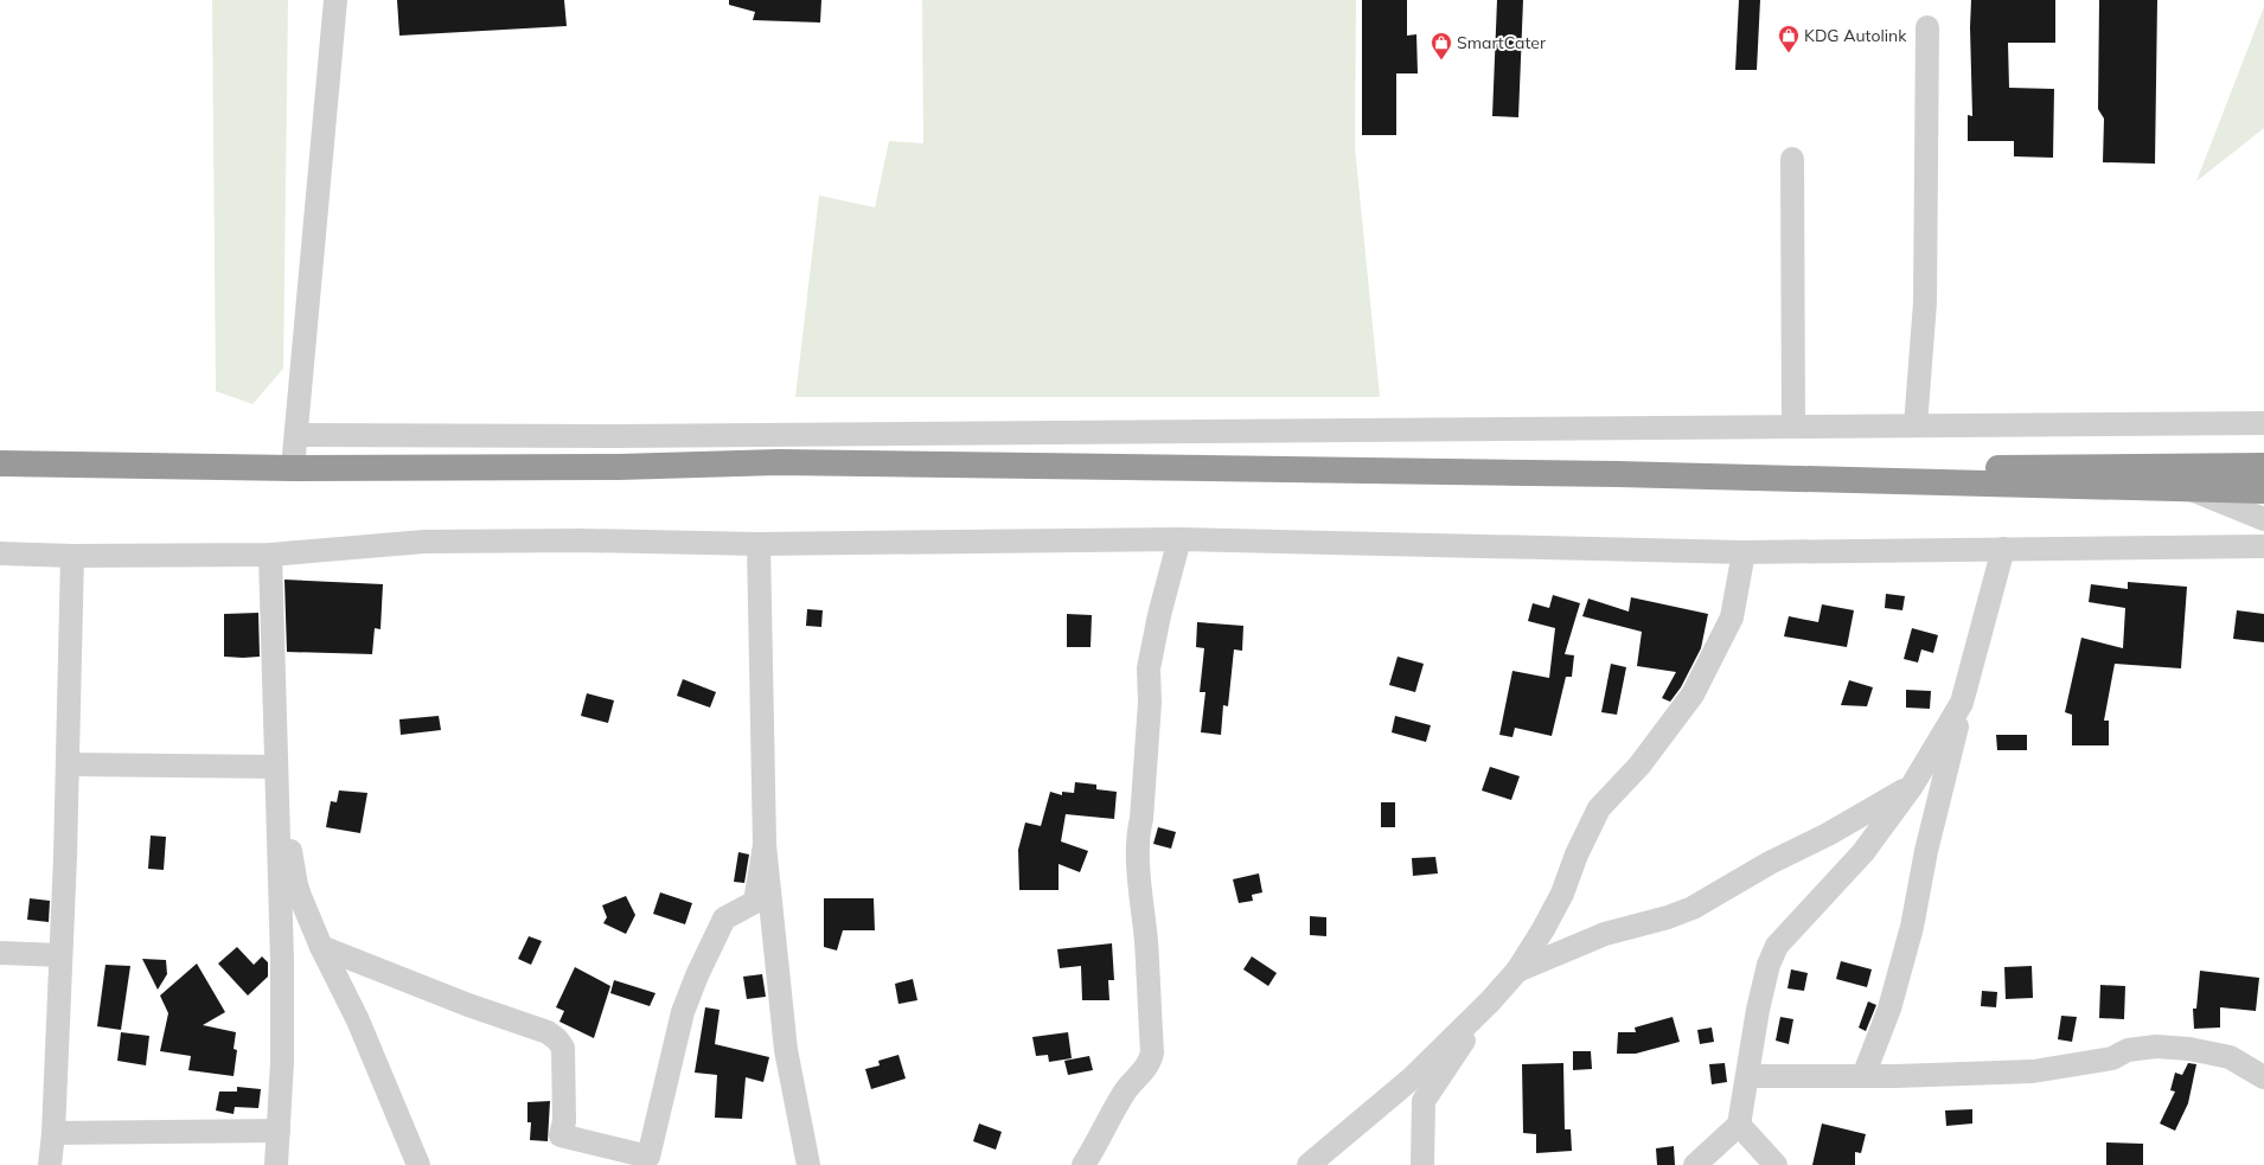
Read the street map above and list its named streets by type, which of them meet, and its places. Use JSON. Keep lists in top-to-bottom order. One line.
{"places":{"shop":["KDG Autolink","SmartCater"]}}
